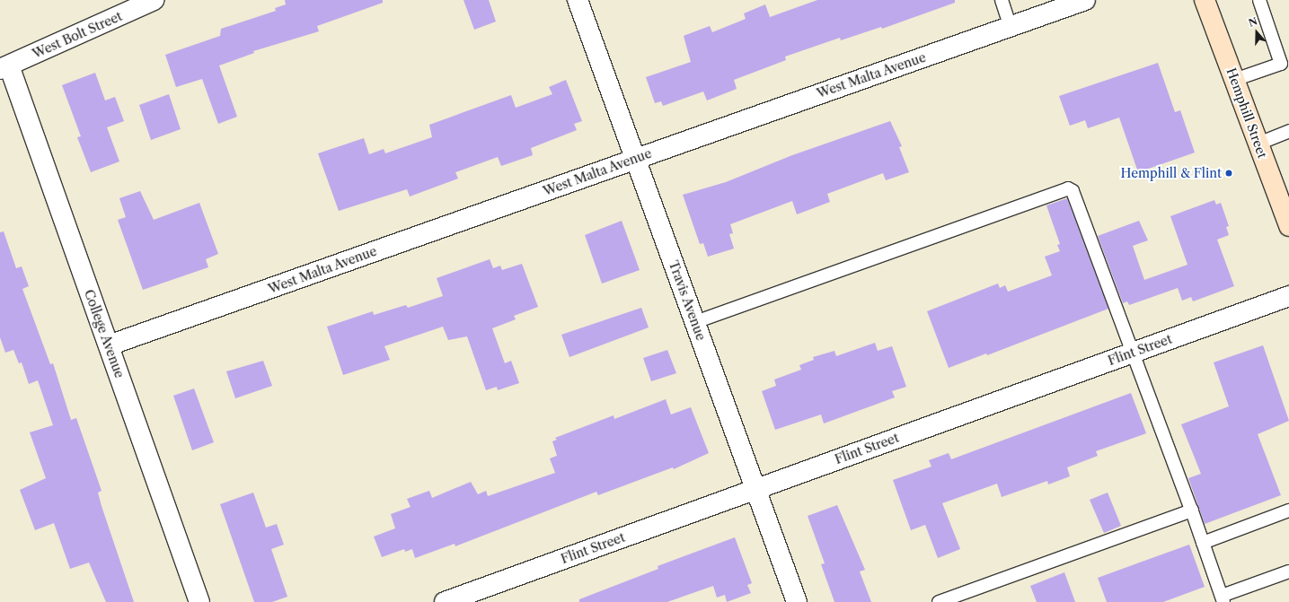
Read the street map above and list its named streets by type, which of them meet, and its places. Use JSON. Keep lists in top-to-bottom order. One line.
{"streets":{"main road":["Hemphill Street"],"street":["West Bolt Street","West Malta Avenue","Travis Avenue","College Avenue","Flint Street"]},"crossings":[["West Bolt Street","College Avenue"],["West Malta Avenue","Travis Avenue"],["West Malta Avenue","College Avenue"],["Travis Avenue","Flint Street"]],"places":["Hemphill & Flint"],"north":"top"}
